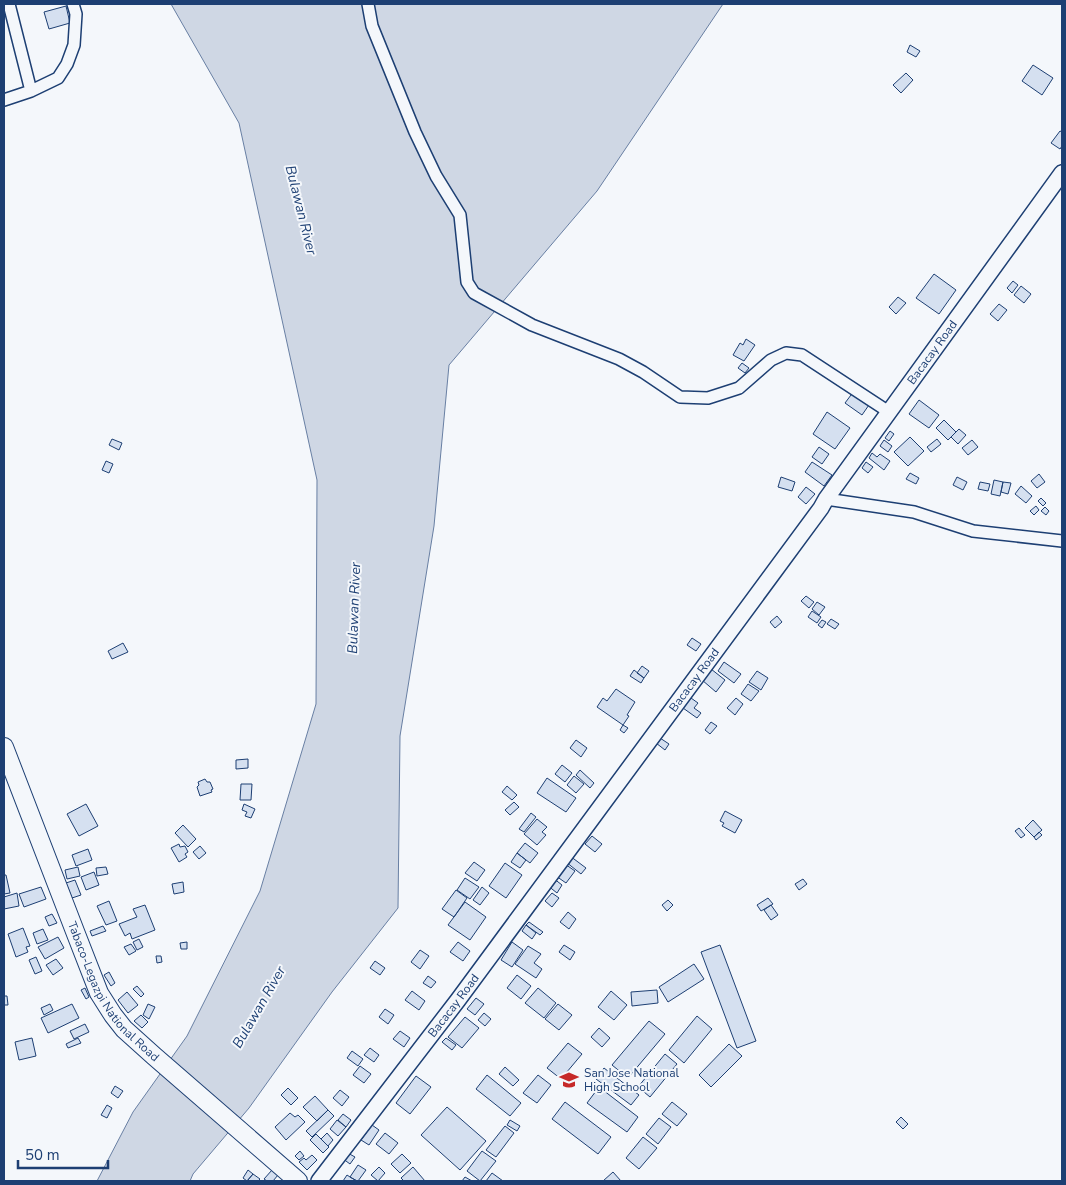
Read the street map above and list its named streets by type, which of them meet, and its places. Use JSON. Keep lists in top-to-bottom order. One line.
{"streets":{"main road":["Bacacay Road","Tabaco-Legazpi National Road"]},"water":["Bulawan River"],"places":{"school or university":["San Jose National High School"]},"scale_bar":"50 m"}
